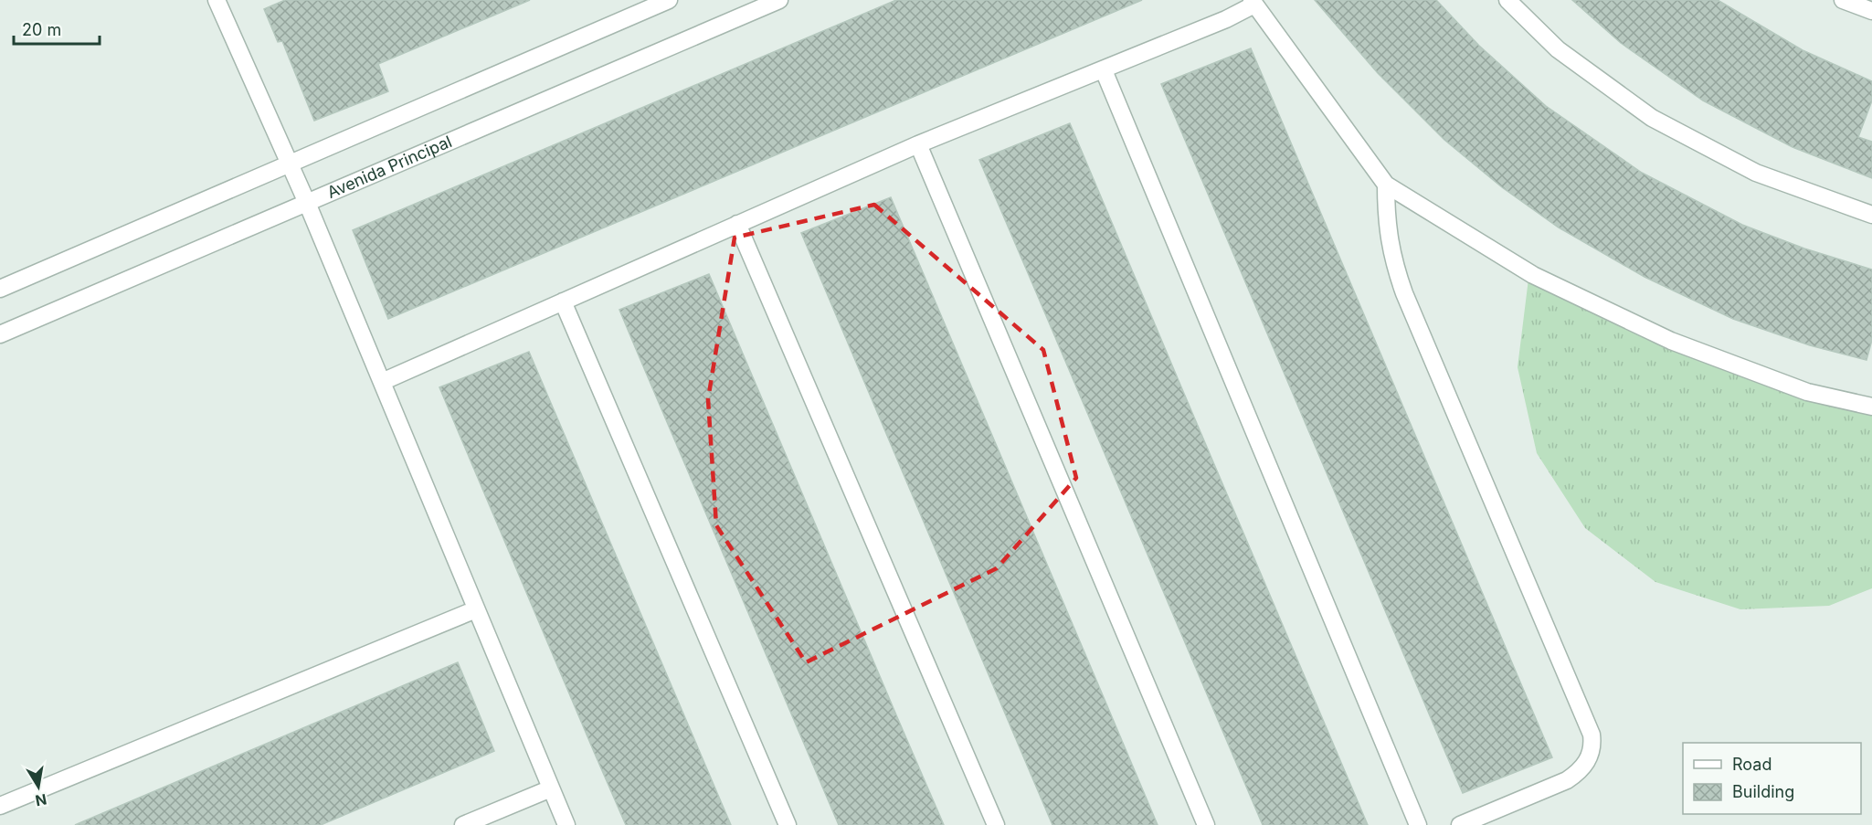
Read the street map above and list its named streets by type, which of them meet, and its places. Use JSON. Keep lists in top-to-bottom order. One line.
{"streets":{"street":["Avenida Principal"]},"legend":["Road","Building"],"scale_bar":"20 m","north":"bottom"}
